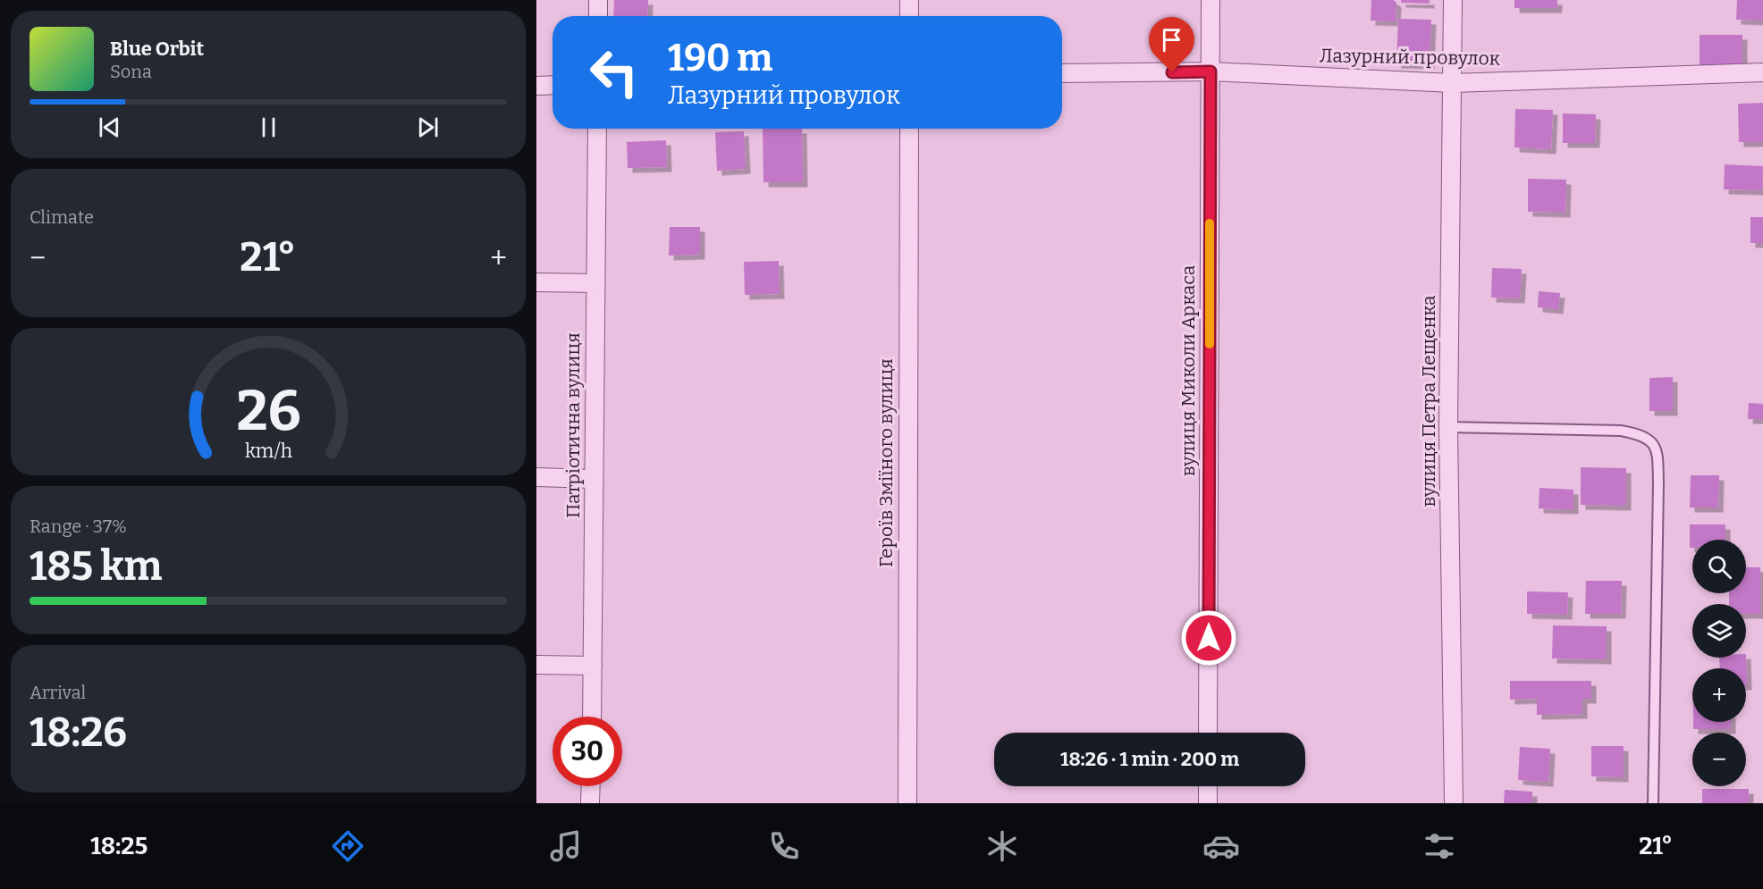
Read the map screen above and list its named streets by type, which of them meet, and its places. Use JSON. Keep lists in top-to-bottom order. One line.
{"streets":{"street":["Лазурний провулок","вулиця Миколи Аркаса","вулиця Петра Лещенка","Патріотична вулиця","Героїв Зміїного вулиця"]},"crossings":[["Лазурний провулок","вулиця Миколи Аркаса"],["Лазурний провулок","вулиця Петра Лещенка"]],"page":{"turn":["190 m","Лазурний провулок"],"song":["Blue Orbit","Sona"],"tile":["Climate",["Range · 37%","185 km"],["Arrival","18:26"]],"heat":["−","21°","+"],"map_buttons":["+","−"],"limit":"30","trip":"18:26 · 1 min · 200 m","tabs":["18:25","21°"],"gauge":["26","km/h"]}}
